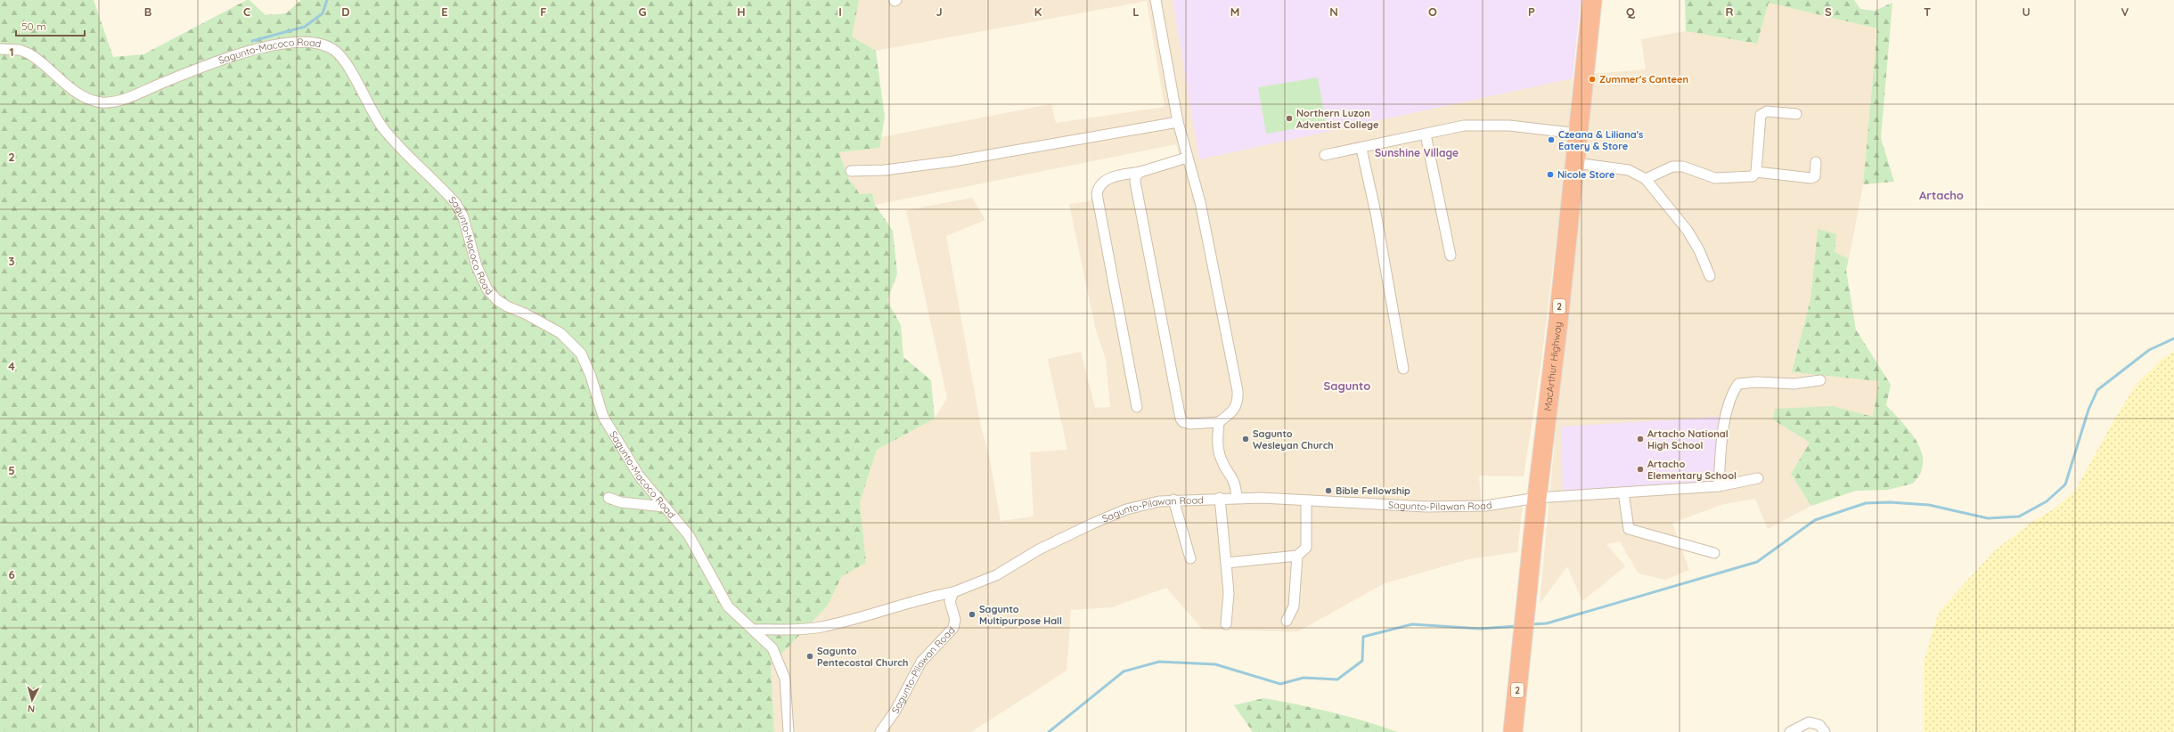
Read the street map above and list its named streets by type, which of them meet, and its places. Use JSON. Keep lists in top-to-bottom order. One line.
{"streets":{"highway":["2","MacArthur Highway"],"street":["Sagunto-Macoco Road","Sagunto-Pilawan Road"]},"crossings":[["MacArthur Highway","Sagunto-Pilawan Road"]],"districts":["Sunshine Village","Artacho","Sagunto"],"places":["Zummer's Canteen","Northern Luzon Adventist College","Czeana & Liliana's Eatery & Store","Nicole Store","Sagunto Wesleyan Church","Artacho National High School","Artacho Elementary School","Bible Fellowship","Sagunto Multipurpose Hall","Sagunto Pentecostal Church"],"scale_bar":"50 m","north":"bottom","grid":{"columns":["B","C","D","E","F","G","H","I","J","K","L","M","N","O","P","Q","R","S","T","U","V"],"rows":["1","2","3","4","5","6"]}}
